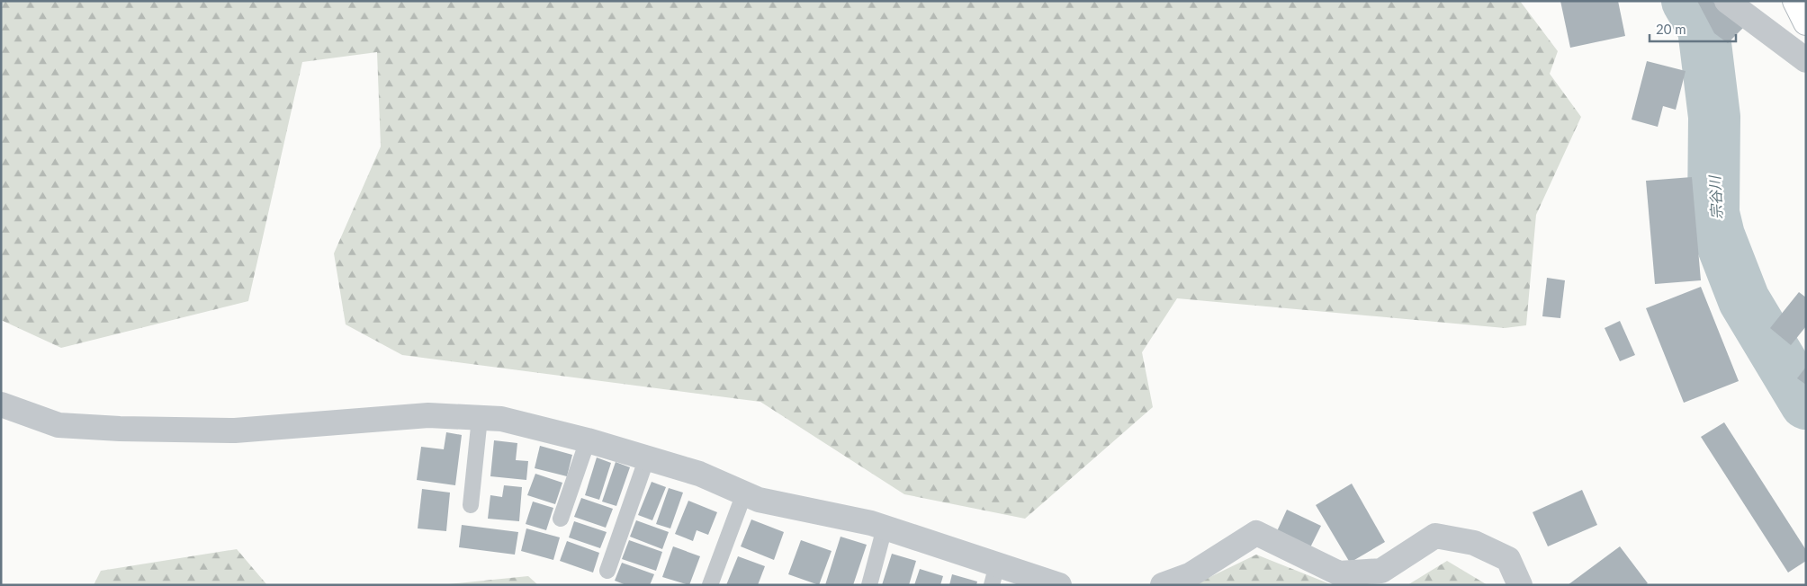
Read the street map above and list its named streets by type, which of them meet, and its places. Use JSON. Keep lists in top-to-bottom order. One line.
{"water":["宗谷川"],"scale_bar":"20 m"}
